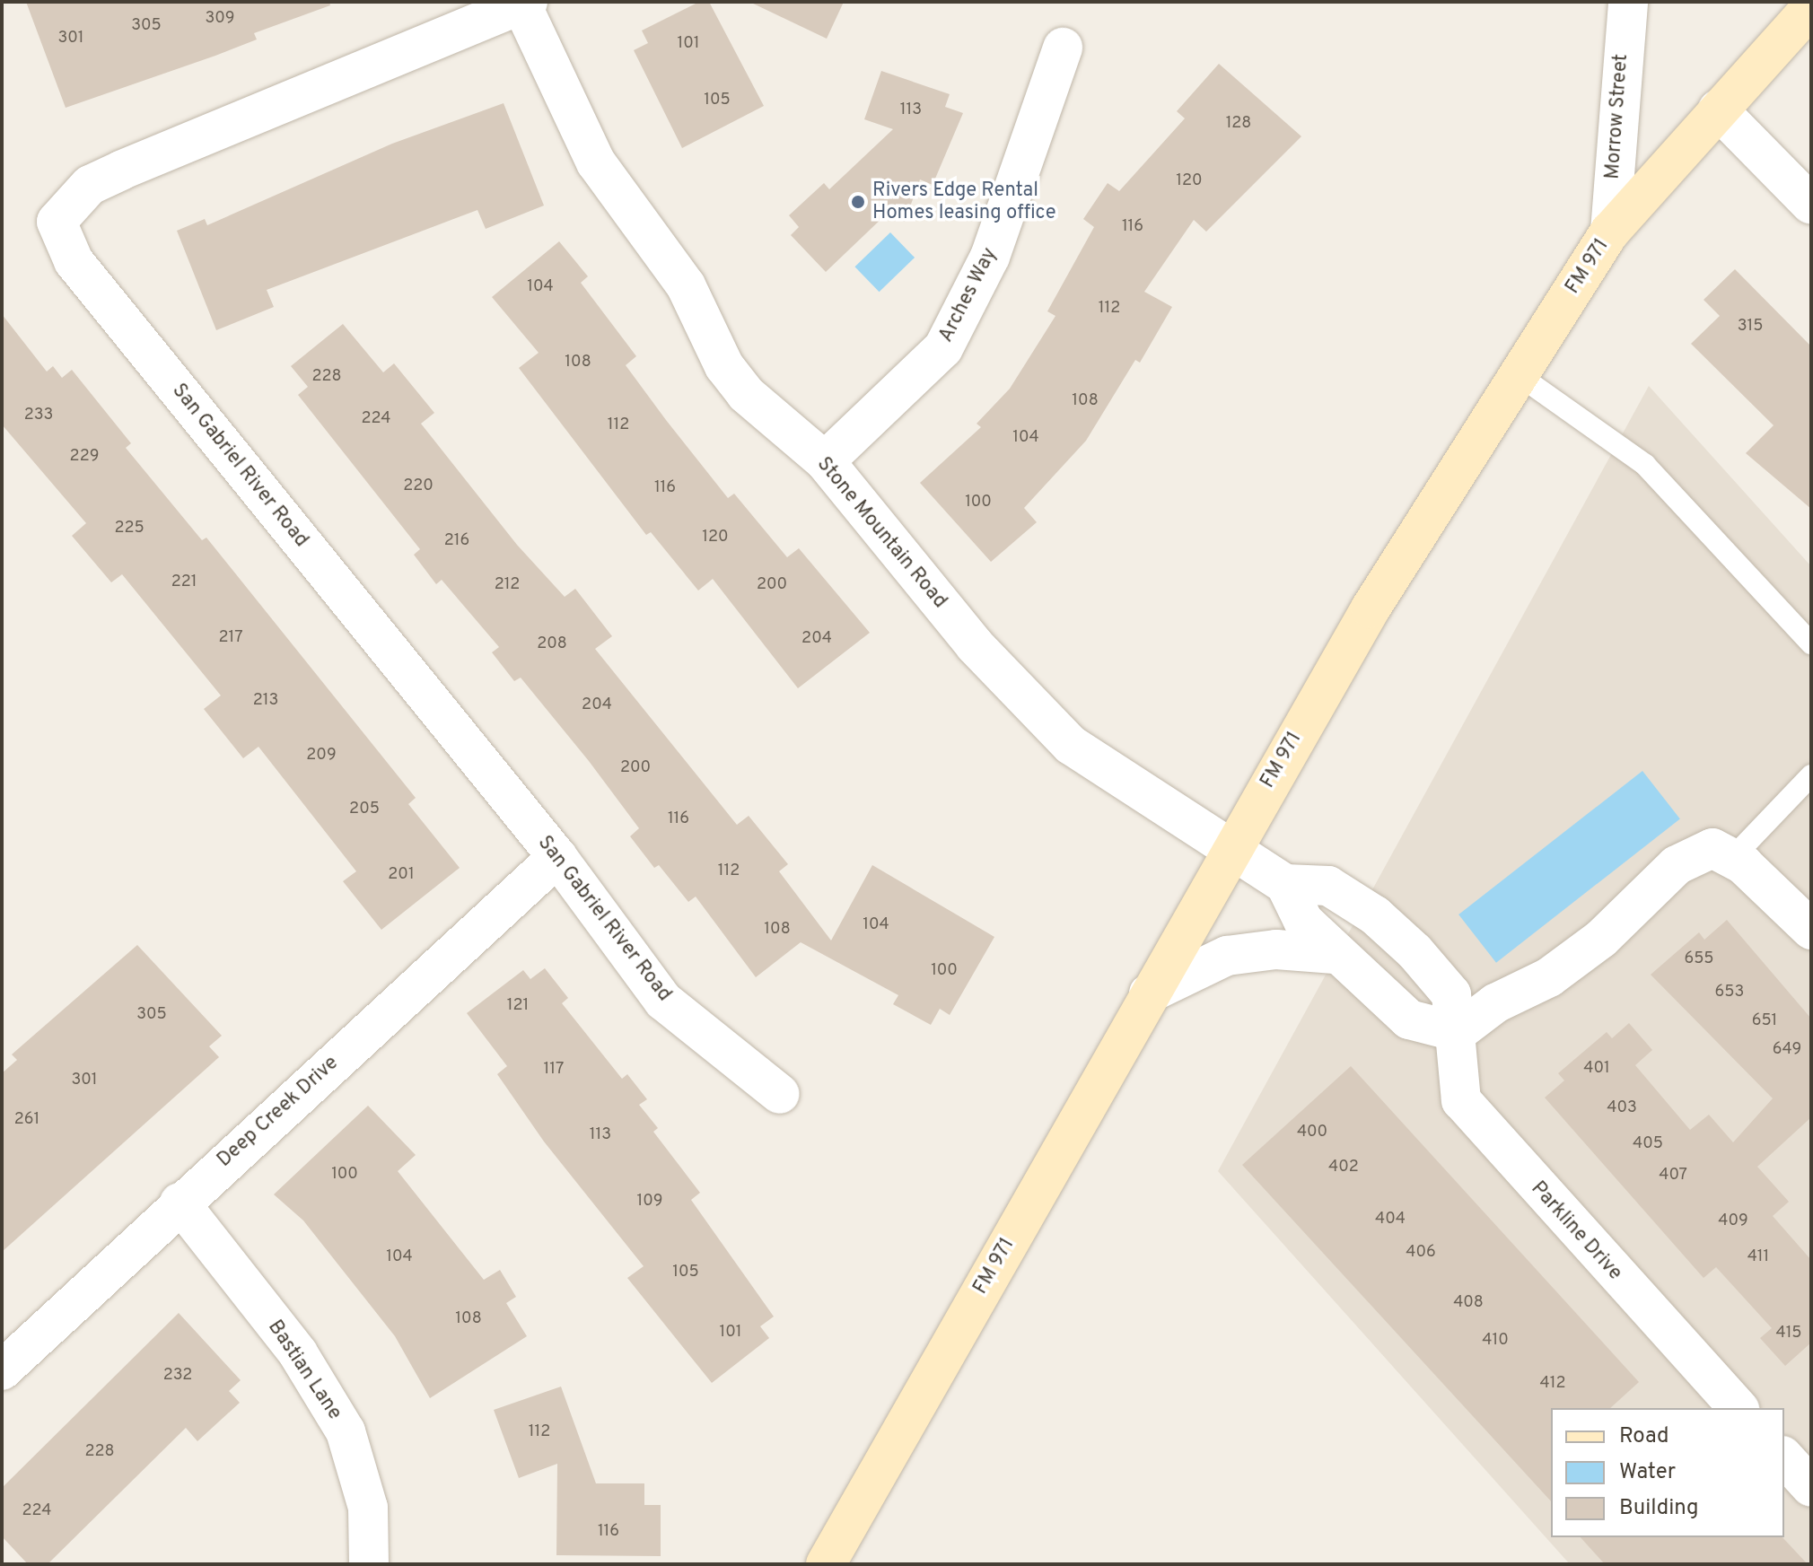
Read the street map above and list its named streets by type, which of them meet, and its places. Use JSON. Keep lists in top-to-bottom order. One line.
{"streets":{"main road":["FM 971"],"street":["Morrow Street","Arches Way","San Gabriel River Road","Stone Mountain Road","Deep Creek Drive","Parkline Drive","Bastian Lane"]},"crossings":[["Morrow Street","FM 971"],["FM 971","Stone Mountain Road"],["Arches Way","Stone Mountain Road"],["San Gabriel River Road","Stone Mountain Road"],["San Gabriel River Road","Deep Creek Drive"],["Deep Creek Drive","Bastian Lane"]],"places":["Rivers Edge Rental Homes leasing office"],"house_numbers":["309","305","301","101","105","113","128","120","116","104","112","315","108","228","108","233","224","112","104","229","220","116","100","225","120","216","221","212","200","217","204","208","213","204","209","200","205","116","112","201","104","108","655","100","653","121","305","651","649","401","117","301","403","261","400","113","405","402","100","407","109","404","409","406","104","411","105","408","108","101","415","410","232","412","112","228","224","116"],"legend":["Road","Water","Building"]}
